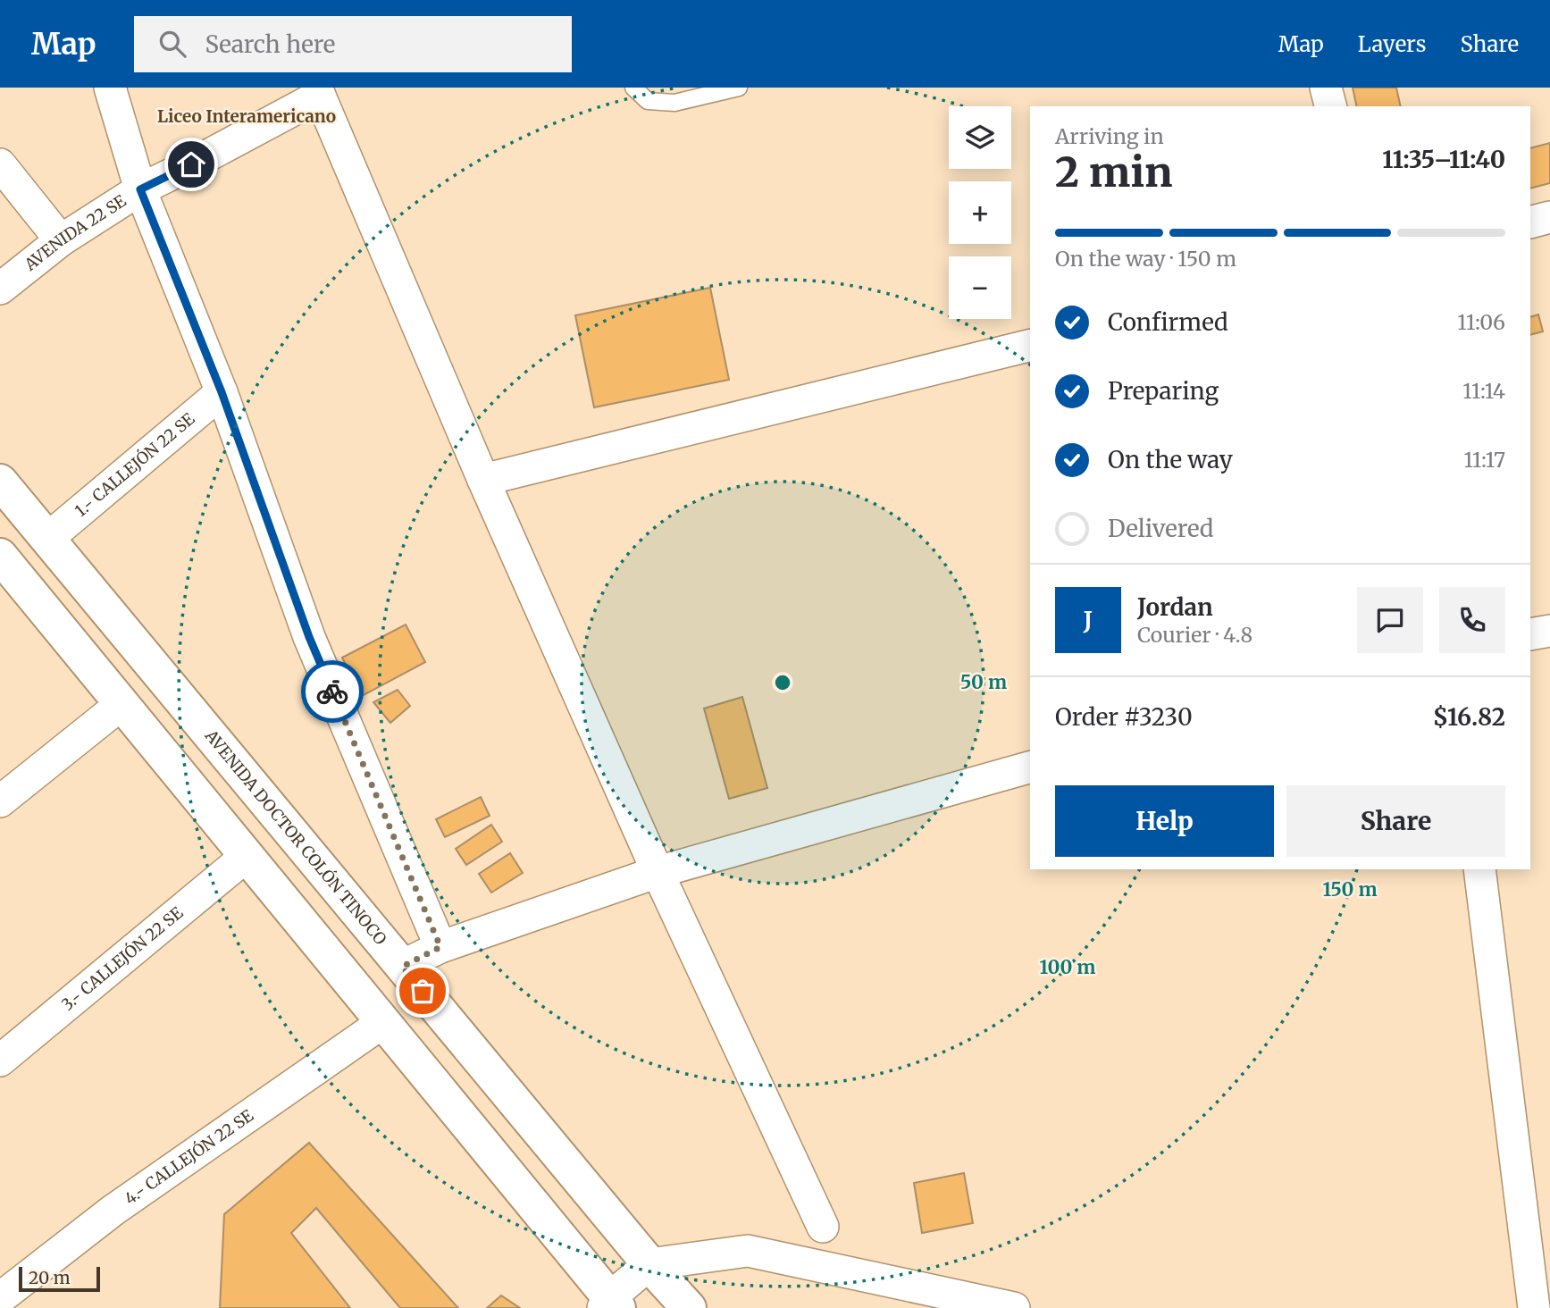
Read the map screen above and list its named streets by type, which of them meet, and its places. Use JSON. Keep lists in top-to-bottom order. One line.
{"streets":{"main road":["AVENIDA DOCTOR COLÓN TINOCO"],"street":["AVENIDA 22 SE","1.- CALLEJÓN 22 SE","3.- CALLEJÓN 22 SE","4.- CALLEJÓN 22 SE"]},"crossings":[["1.- CALLEJÓN 22 SE","AVENIDA DOCTOR COLÓN TINOCO"]],"districts":["Liceo Interamericano"],"scale_bar":"20 m","page":{"header":"Map","search":"Search here","nav":["Map","Layers","Share"],"map_buttons":["+","−"],"heading":["2 min","Arriving in","11:35–11:40"],"panel":["Jordan","Courier · 4.8","Order #3230","$16.82"],"bar":"On the way · 150 m","list":[["Confirmed","11:06"],["Preparing","11:14"],["On the way","11:17"],"Delivered"],"round":"J","buttons":["Help","Share"],"scale":"20 m"},"rings":["50 m","150 m","100 m"]}
